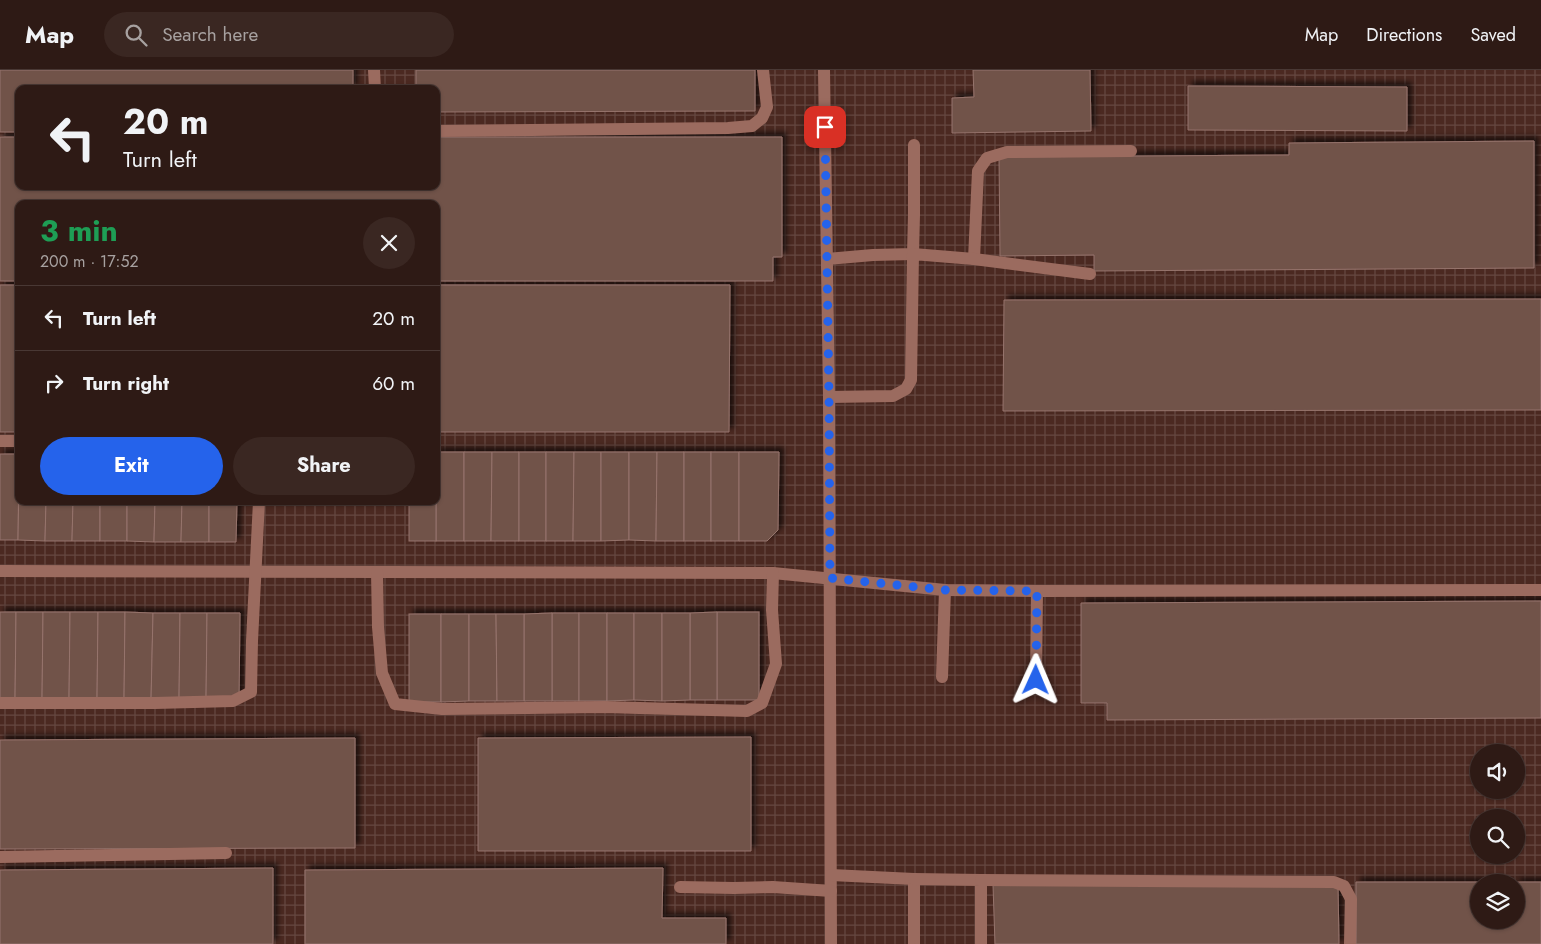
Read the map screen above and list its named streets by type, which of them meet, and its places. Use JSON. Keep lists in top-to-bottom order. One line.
{"page":{"header":"Map","search":"Search here","nav":["Map","Directions","Saved"],"turn":["20 m","Turn left"],"heading":["3 min","200 m · 17:52"],"list":[{"name":"Turn left","value":"20 m"},{"name":"Turn right","value":"60 m"}],"buttons":["Exit","Share"]}}
